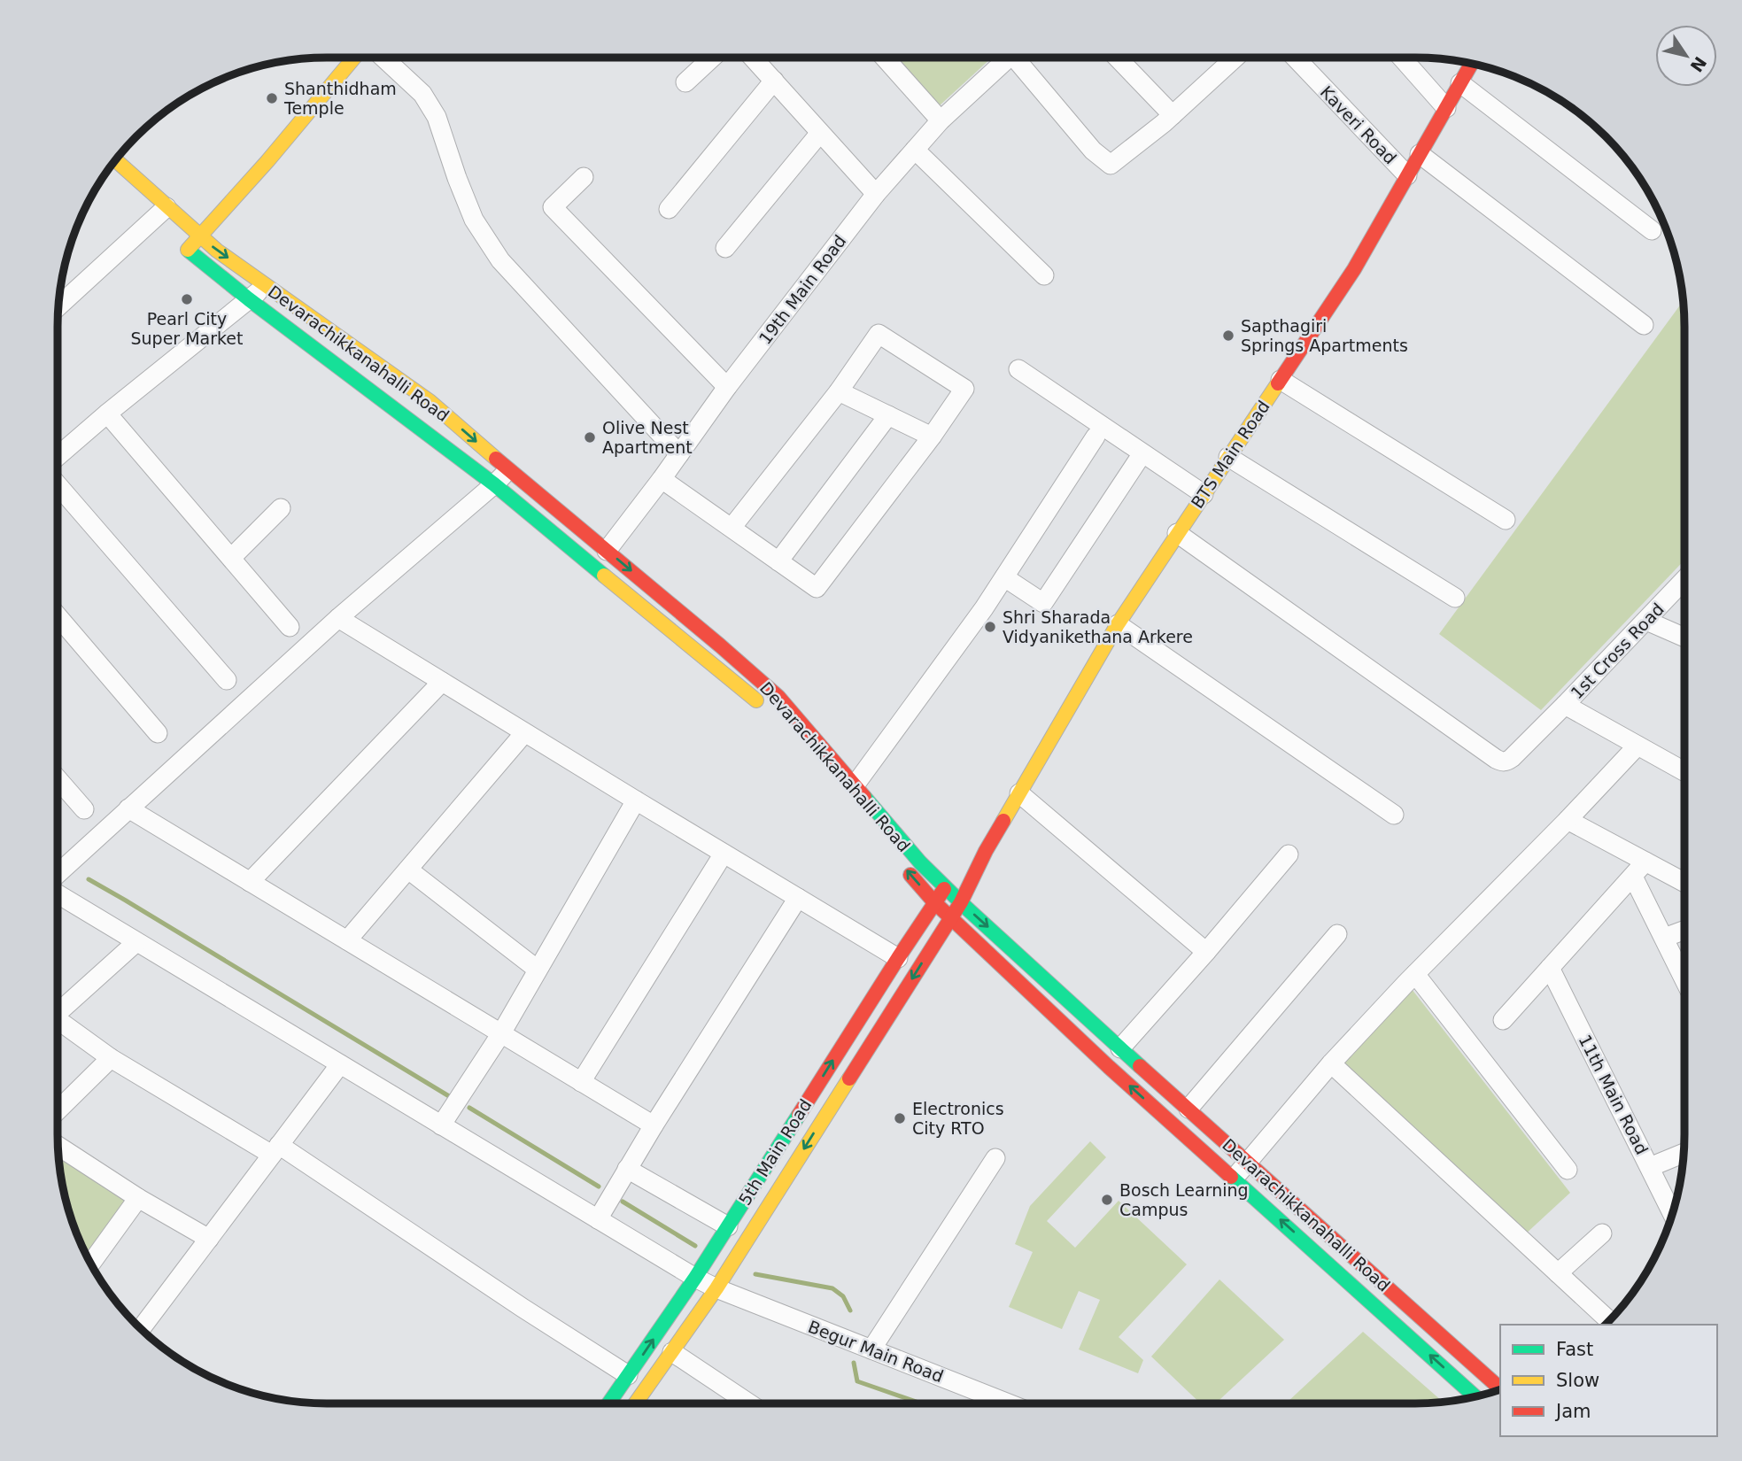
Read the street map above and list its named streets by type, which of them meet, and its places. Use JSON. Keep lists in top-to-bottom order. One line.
{"streets":{"main road":["Devarachikkanahalli Road","BTS Main Road","5th Main Road"],"street":["Kaveri Road","19th Main Road","1st Cross Road","11th Main Road","Begur Main Road"]},"crossings":[["Kaveri Road","BTS Main Road"],["19th Main Road","Devarachikkanahalli Road"],["Devarachikkanahalli Road","BTS Main Road"],["Devarachikkanahalli Road","5th Main Road"],["BTS Main Road","1st Cross Road"],["BTS Main Road","5th Main Road"],["5th Main Road","Begur Main Road"]],"places":["Shanthidham Temple","Pearl City Super Market","Sapthagiri Springs Apartments","Olive Nest Apartment","Shri Sharada Vidyanikethana Arkere","Electronics City RTO","Bosch Learning Campus"],"legend":["Fast","Slow","Jam"],"north":"bottom right"}
